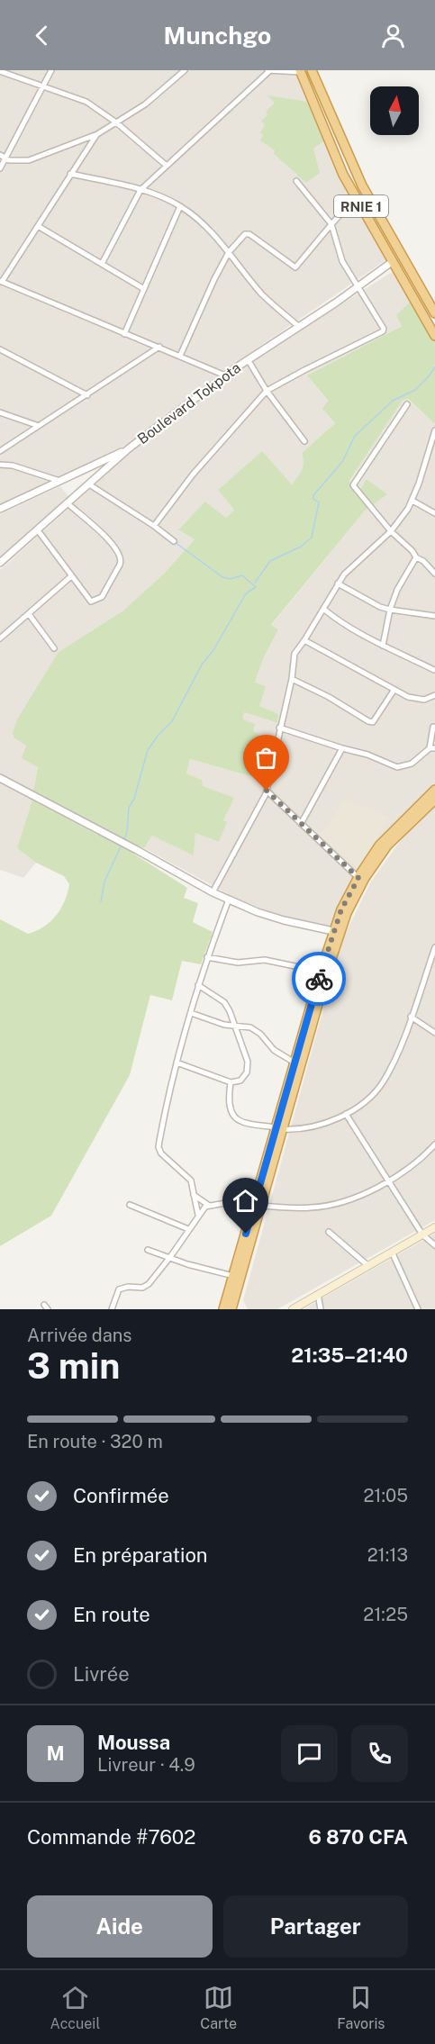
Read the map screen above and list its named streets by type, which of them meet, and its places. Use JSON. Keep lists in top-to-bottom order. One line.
{"streets":{"highway":["RNIE 1"],"street":["Boulevard Tokpota"]},"crossings":[["RNIE 1","Boulevard Tokpota"]],"north":"top","page":{"header":"Munchgo","heading":["3 min","Arrivée dans","21:35–21:40"],"panel":["Moussa","Livreur · 4.9","Commande #7602","6 870 CFA"],"bar":"En route · 320 m","list":[["Confirmée","21:05"],["En préparation","21:13"],["En route","21:25"],"Livrée"],"round":"M","buttons":["Aide","Partager"],"tabs":["Accueil","Carte","Favoris"]}}
